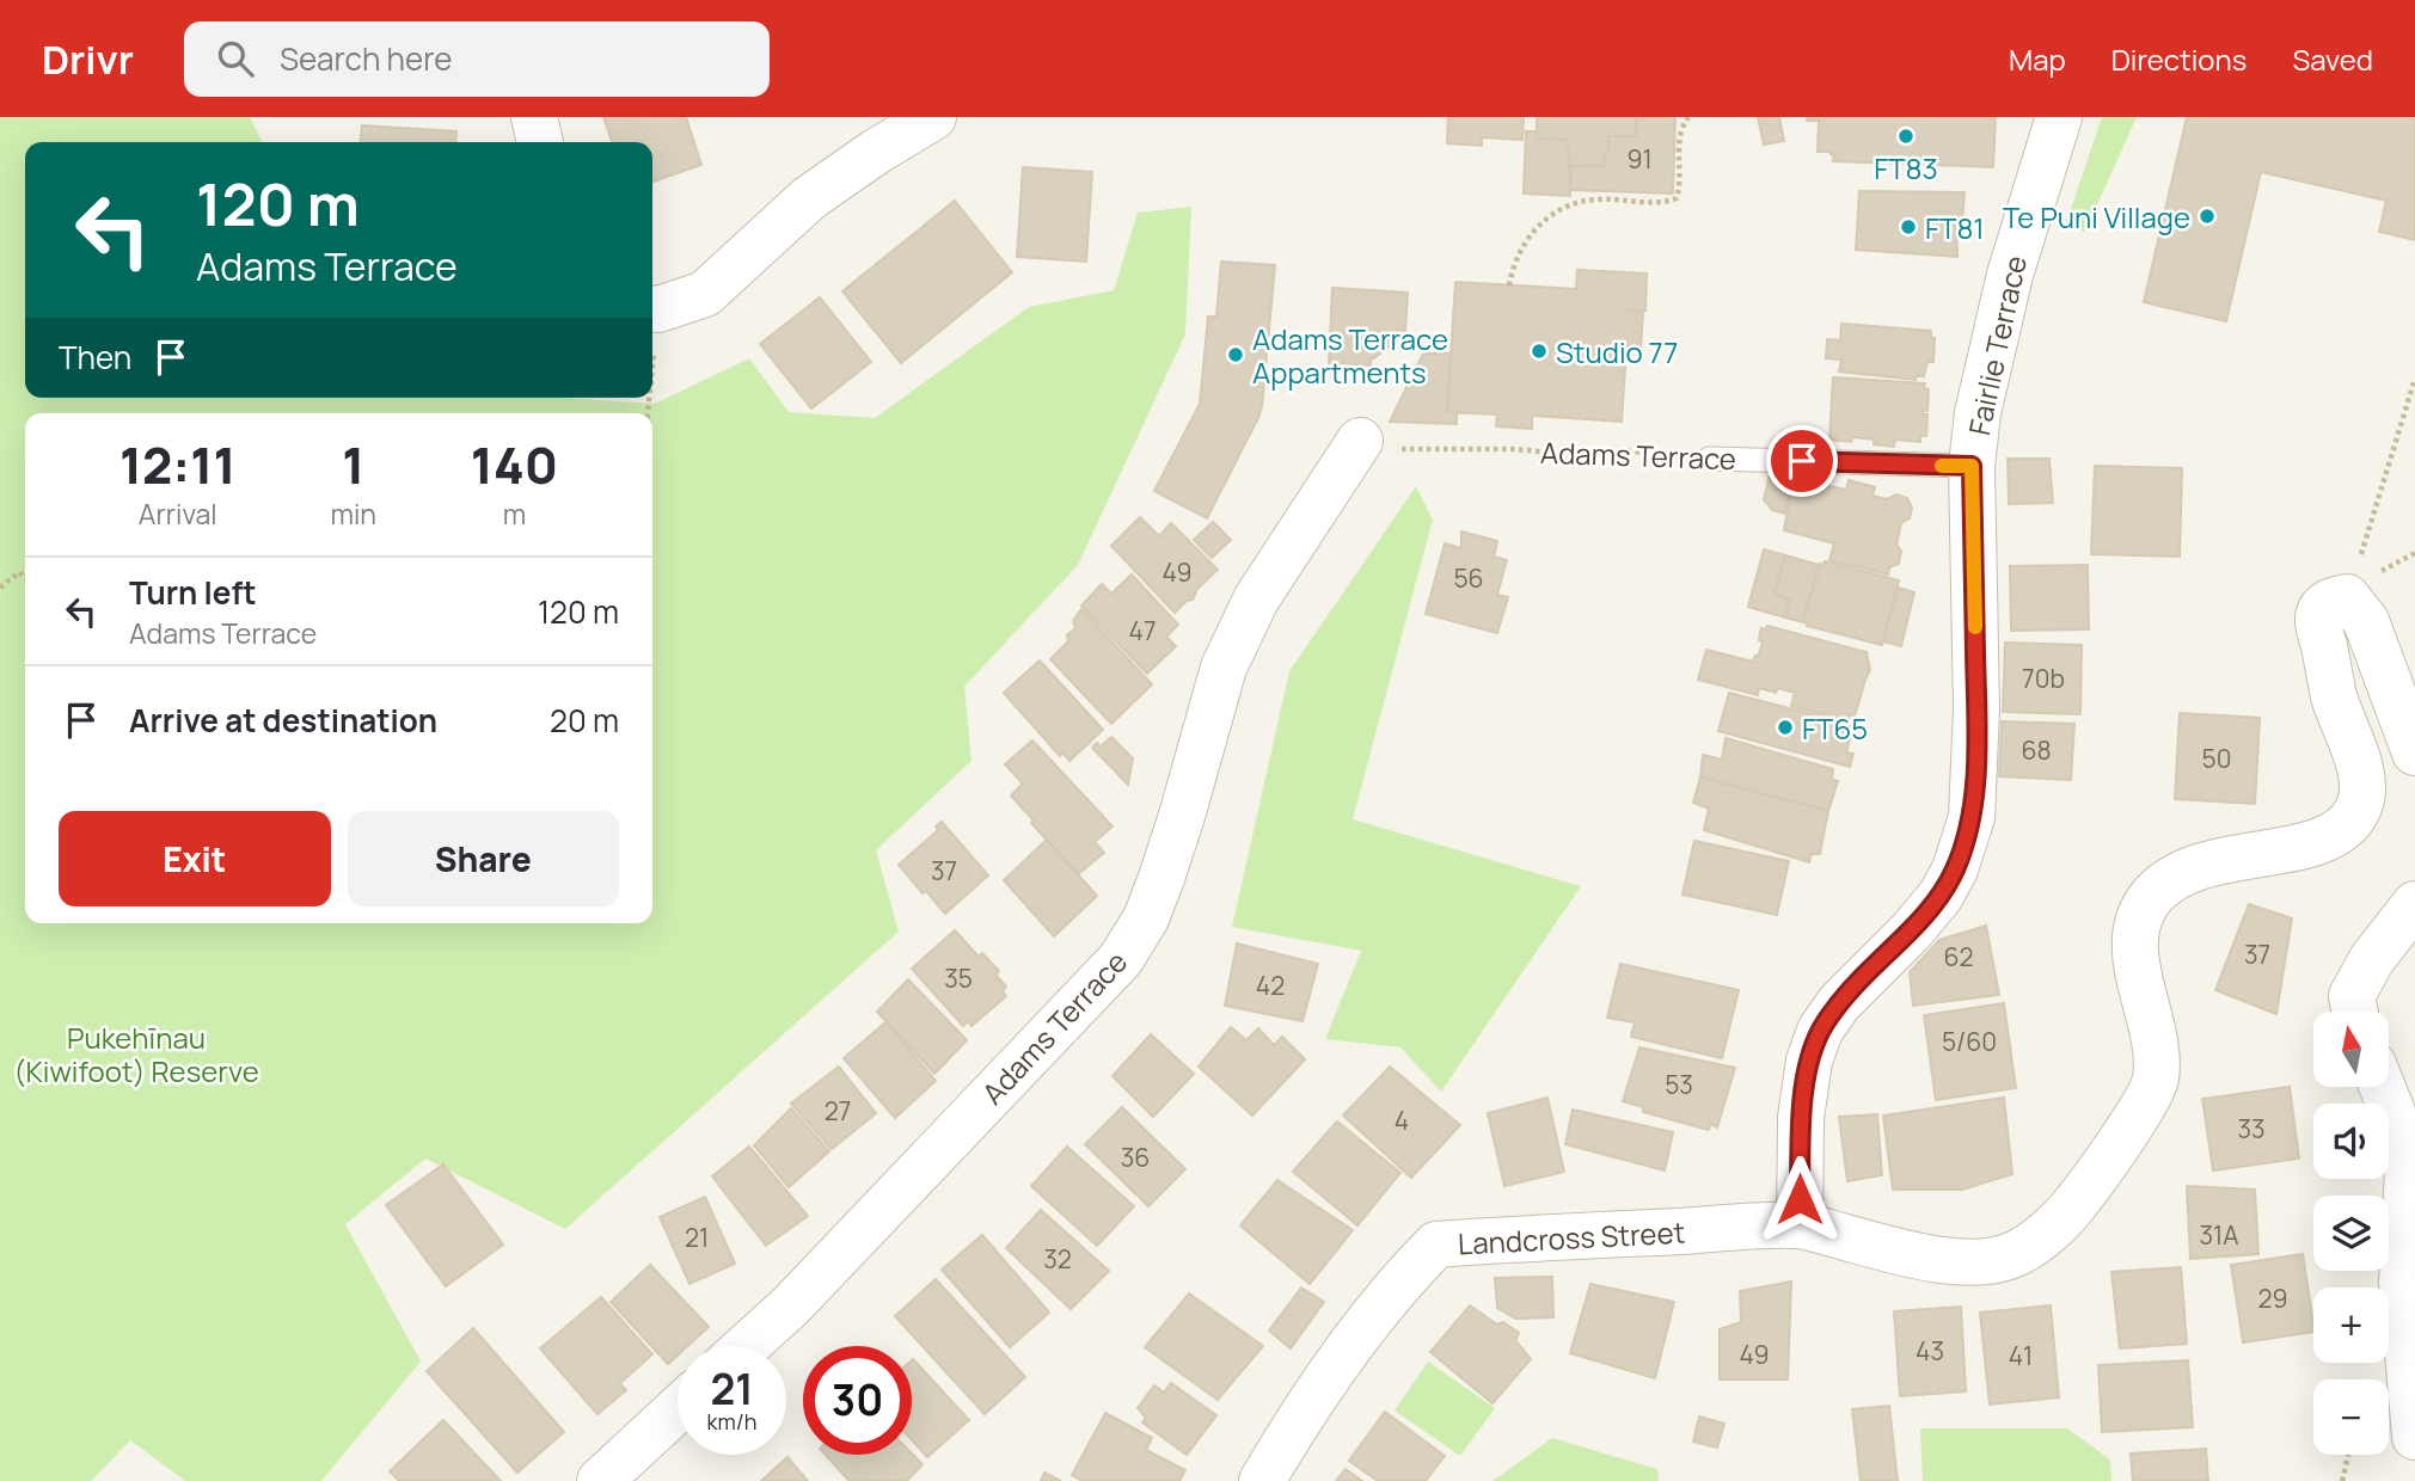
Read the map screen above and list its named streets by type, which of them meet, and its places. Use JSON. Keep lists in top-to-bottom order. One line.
{"streets":{"street":["Fairlie Terrace","Adams Terrace","Landcross Street"]},"crossings":[["Fairlie Terrace","Adams Terrace"],["Fairlie Terrace","Landcross Street"]],"parks":["Pukehīnau (Kiwifoot) Reserve"],"places":["FT83","Te Puni Village","FT81","Studio 77","Adams Terrace Appartments","FT65"],"house_numbers":["91","49","56","47","70b","68","50","37","37","62","35","42","5/60","53","27","4","33","36","31A","21","32","29","43","49","41"],"north":"top","page":{"header":"Drivr","search":"Search here","nav":["Map","Directions","Saved"],"turn":["120 m","Adams Terrace"],"then":"Then","eta":["12:11","Arrival","1","min","140","m"],"list":[{"name":"Turn left","note":"Adams Terrace","value":"120 m"},{"name":"Arrive at destination","value":"20 m"}],"buttons":["Exit","Share"],"map_buttons":["+","−"],"speed":"21 km/h","limit":"30"}}
